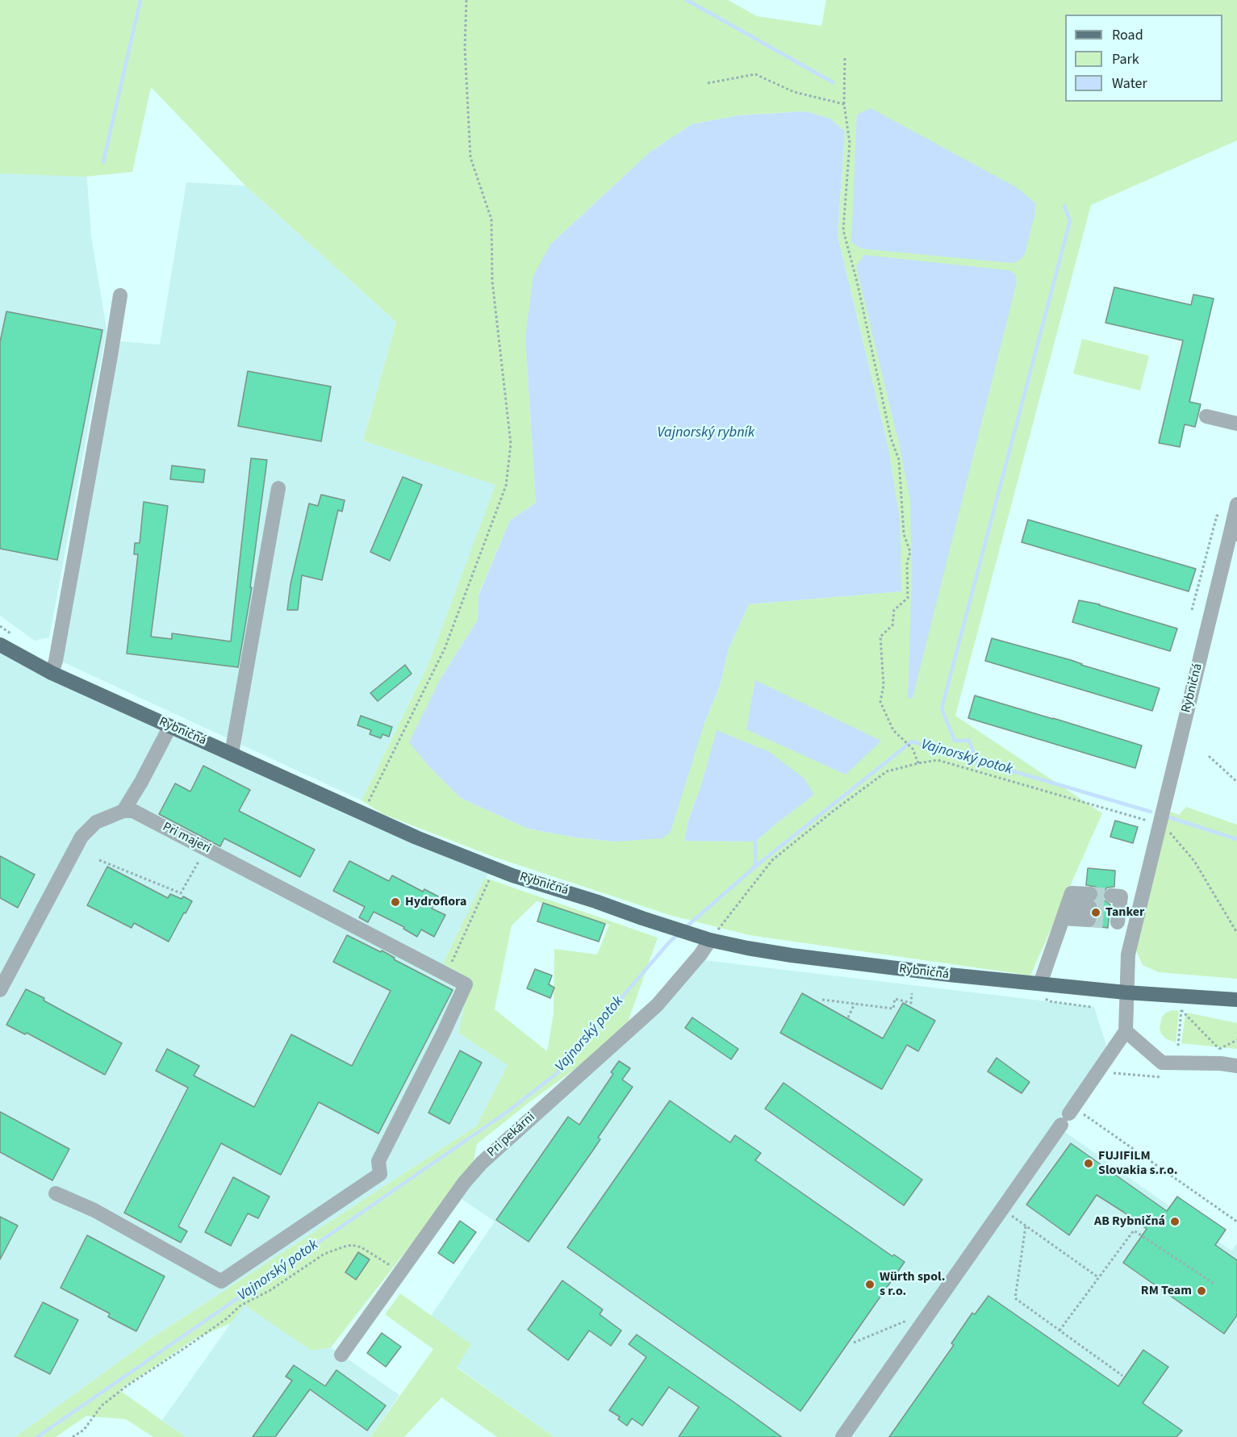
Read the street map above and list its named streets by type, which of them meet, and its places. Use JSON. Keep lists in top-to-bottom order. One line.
{"streets":{"main road":["Rybničná"],"street":["Pri majeri","Pri pekárni"]},"crossings":[["Rybničná","Pri pekárni"]],"water":["Vajnorský rybník","Vajnorský potok"],"places":["Hydroflora","Tanker","FUJIFILM Slovakia s.r.o.","AB Rybničná","Würth spol. s r.o.","RM Team"],"legend":["Road","Park","Water"]}
